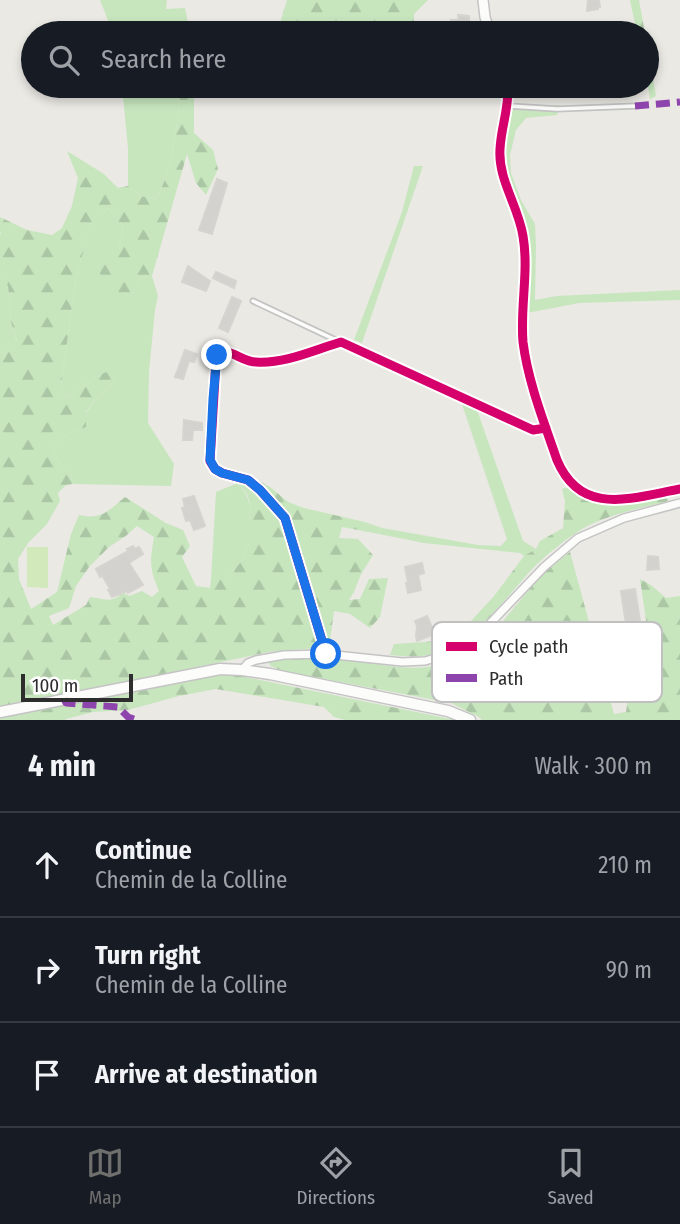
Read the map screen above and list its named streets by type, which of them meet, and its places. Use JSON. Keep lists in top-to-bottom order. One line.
{"legend":["Cycle path","Path"],"scale_bar":"100 m","page":{"search":"Search here","scale":"100 m","heading":["4 min","Walk · 300 m"],"list":[["Continue","Chemin de la Colline","210 m"],["Turn right","Chemin de la Colline","90 m"],"Arrive at destination"],"nav":["Map","Directions","Saved"]}}
